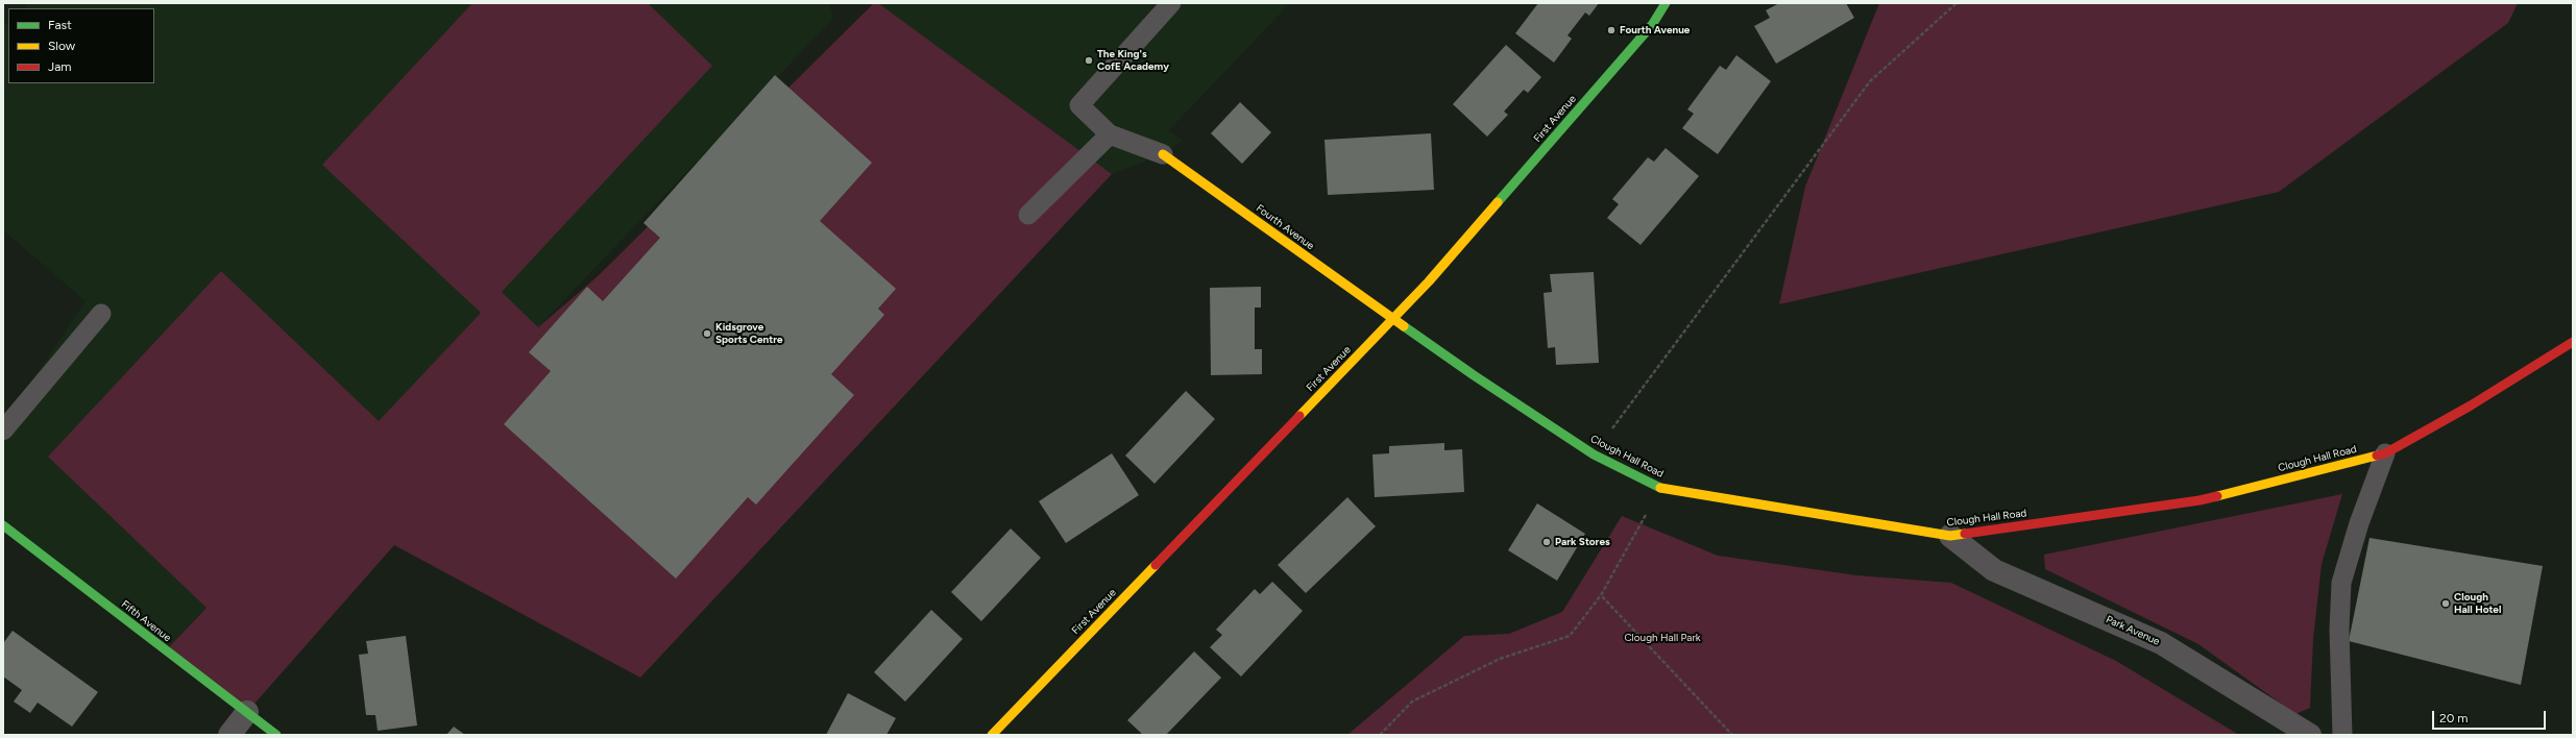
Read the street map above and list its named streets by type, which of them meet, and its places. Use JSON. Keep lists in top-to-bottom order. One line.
{"streets":{"street":["First Avenue","Fourth Avenue","Clough Hall Road","Fifth Avenue","Park Avenue"]},"crossings":[["First Avenue","Fourth Avenue"],["First Avenue","Clough Hall Road"],["Fourth Avenue","Clough Hall Road"],["Clough Hall Road","Park Avenue"]],"parks":["Clough Hall Park"],"places":["Fourth Avenue","The King's CofE Academy","Kidsgrove Sports Centre","Park Stores","Clough Hall Hotel"],"legend":["Fast","Slow","Jam"],"scale_bar":"20 m"}
